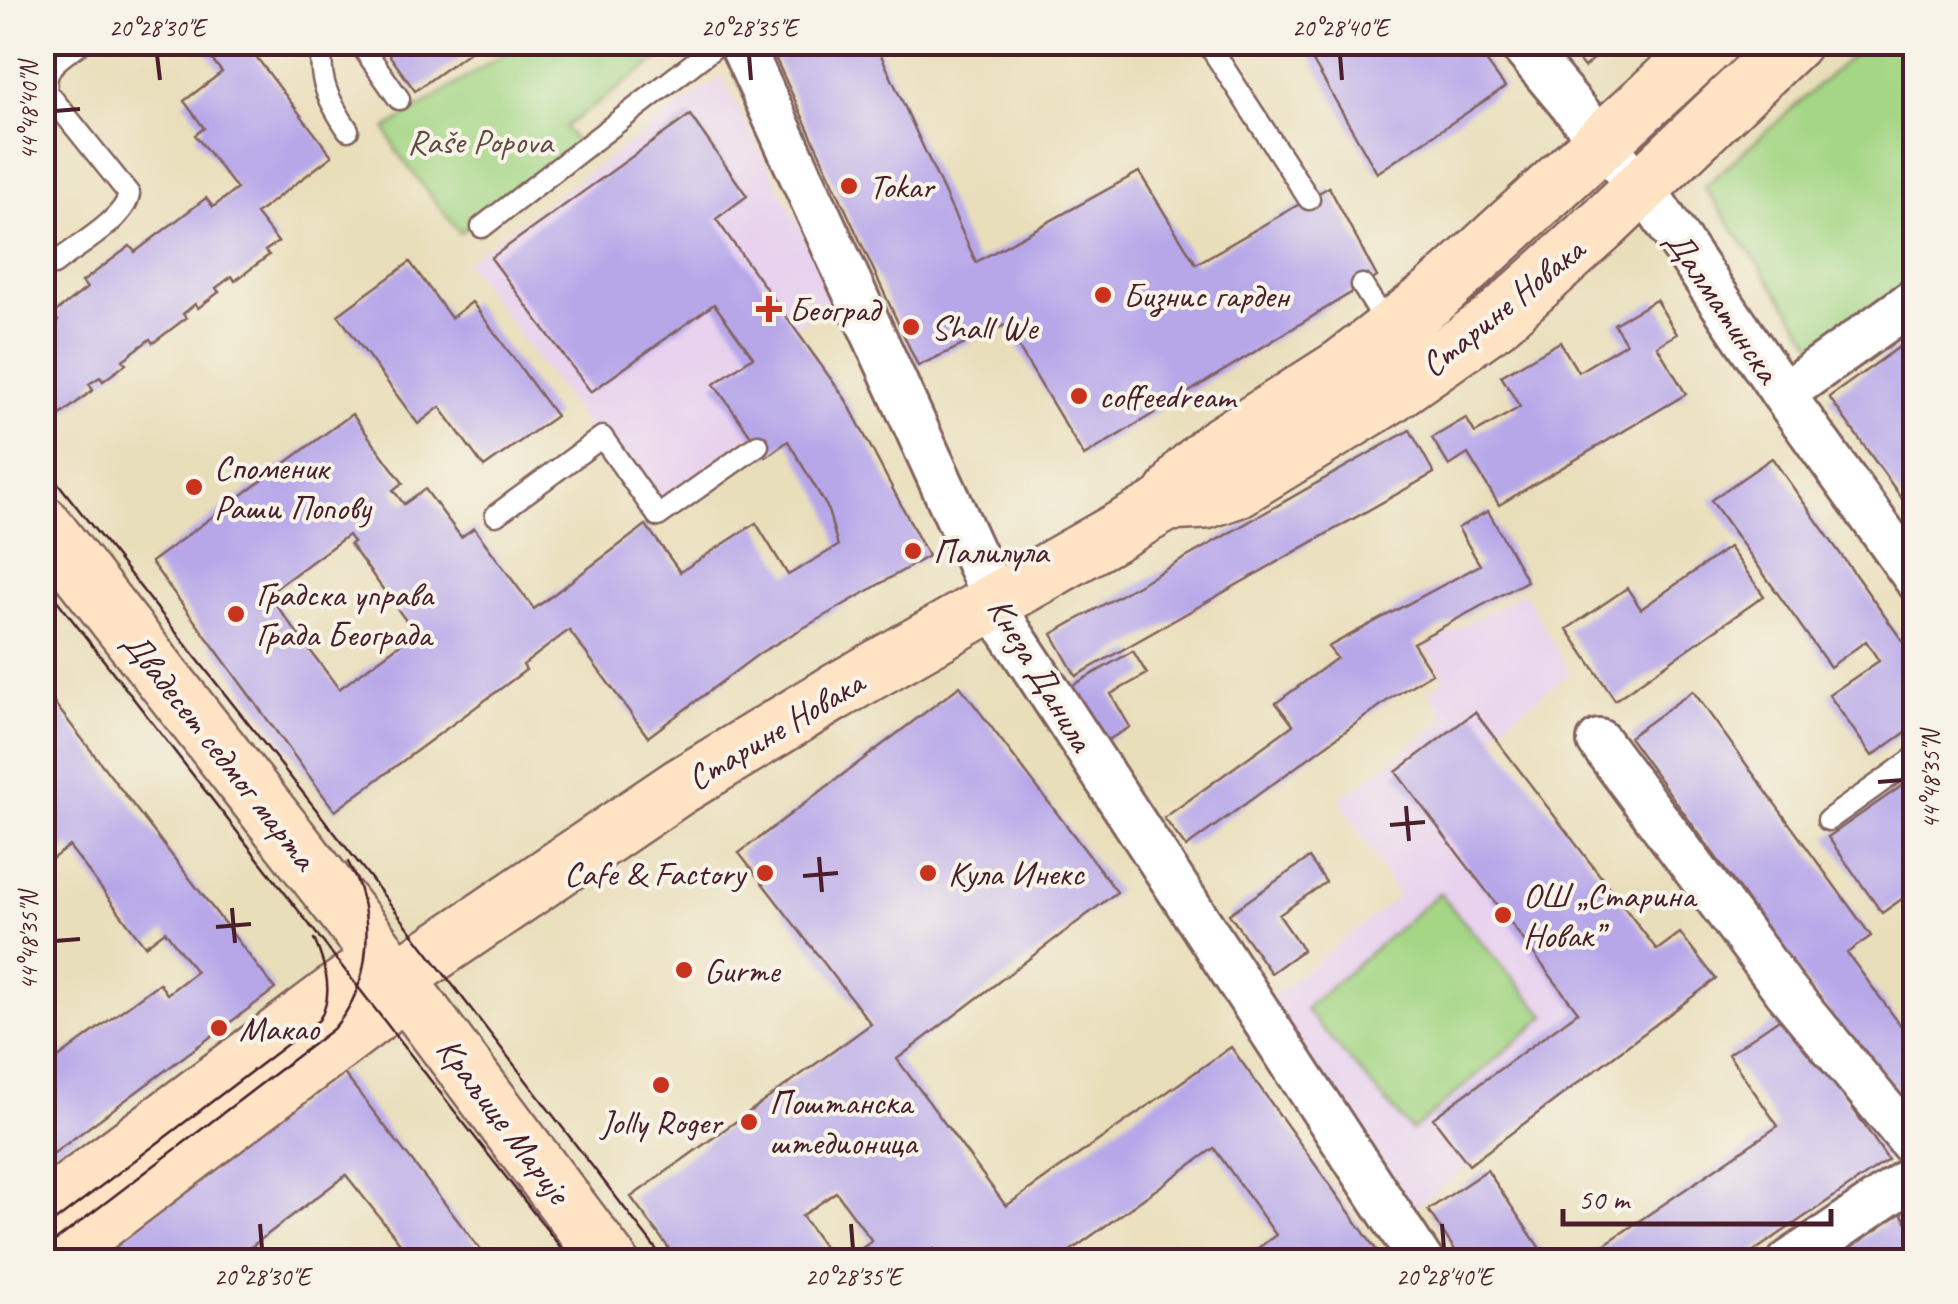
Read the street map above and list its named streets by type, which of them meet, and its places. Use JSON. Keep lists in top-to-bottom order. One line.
{"streets":{"main road":["Старине Новака","Двадесет седмог марта","Краљице Марије"],"street":["Далматинска","Кнеза Данила"]},"crossings":[["Далматинска","Старине Новака"],["Старине Новака","Кнеза Данила"],["Старине Новака","Двадесет седмог марта"],["Старине Новака","Краљице Марије"],["Двадесет седмог марта","Краљице Марије"]],"parks":["Raše Popova"],"places":{"other":["Tokar","Бизнис гарден","Shall We","coffeedream","Споменик Раши Попову","Палилула","Градска управа Града Београда","Cafe & Factory","Кула Инекс","ОШ „Старина Новак”","Gurme","Макао","Jolly Roger","Поштанска штедионица"],"health":["Београд"]},"scale_bar":"50 m","coordinates":["20°28'30\"E","20°28'35\"E","20°28'40\"E","44°48'40\"N","44°48'35\"N"]}
